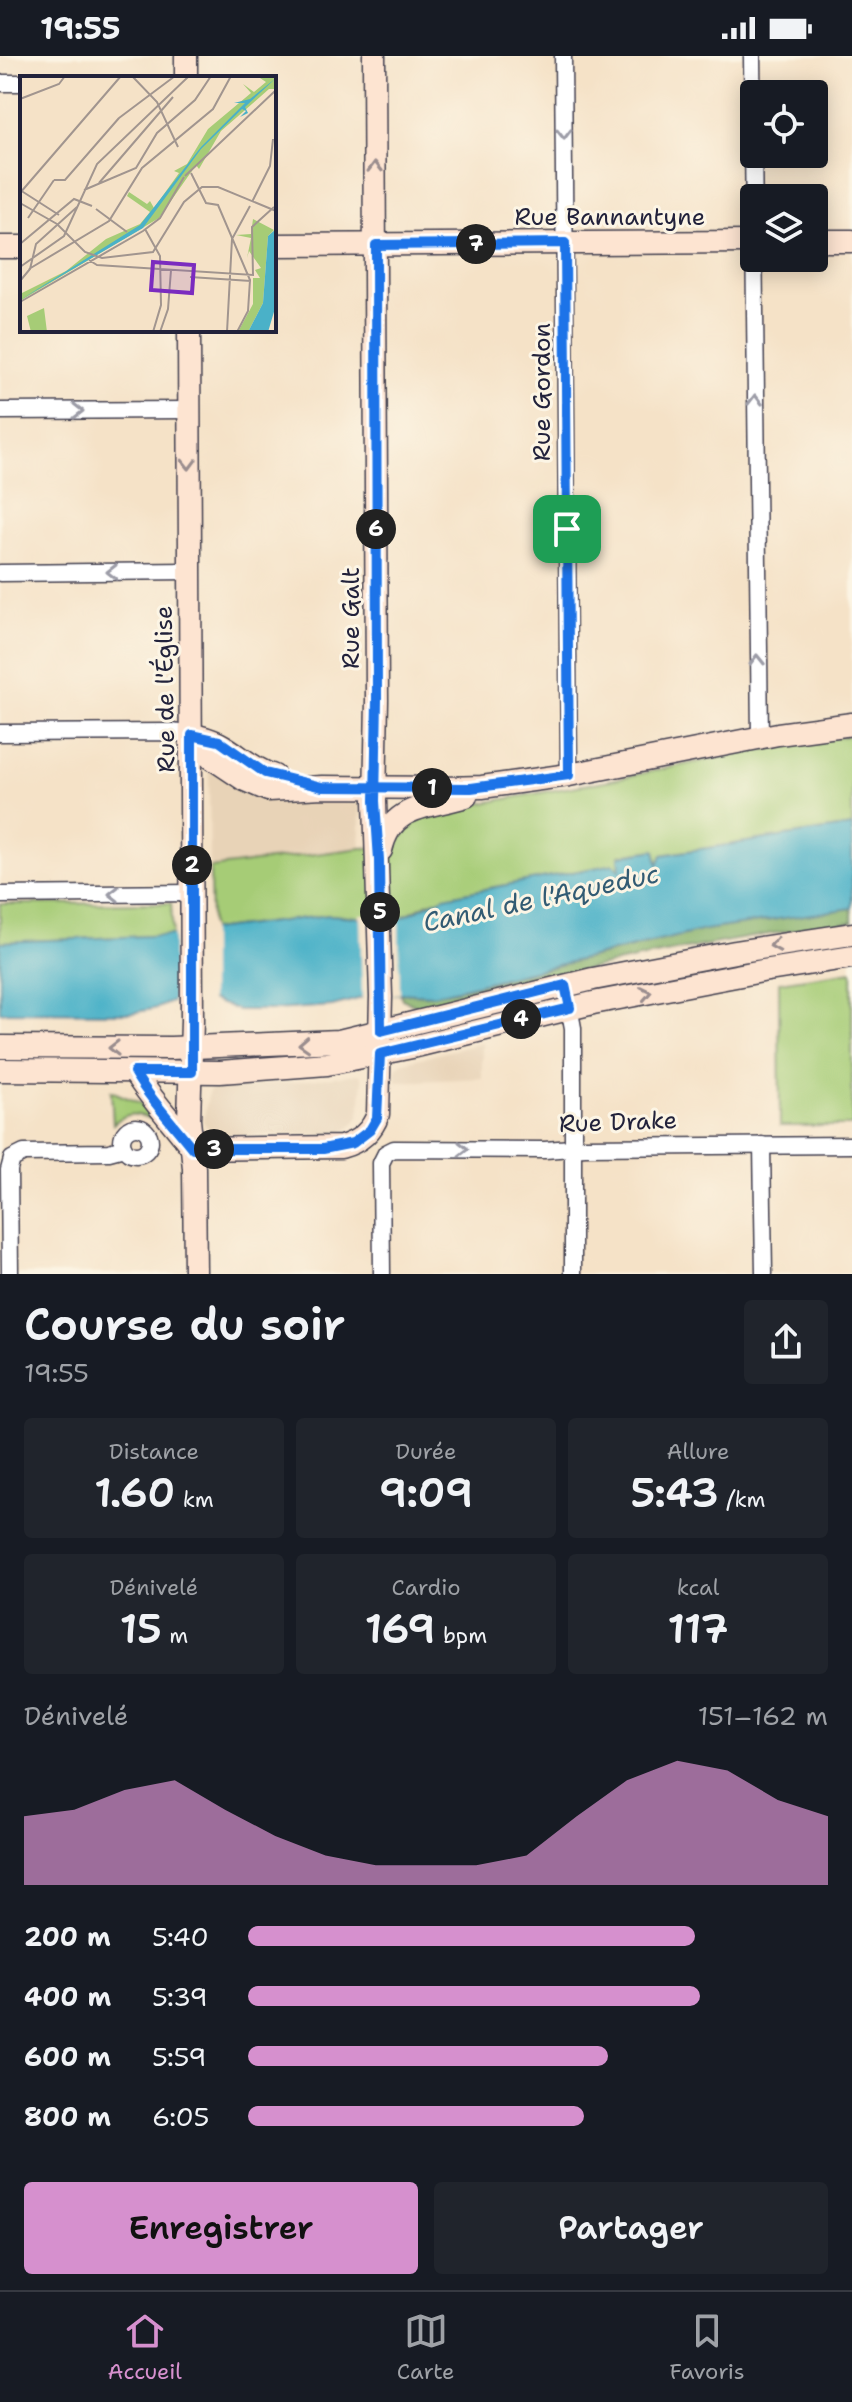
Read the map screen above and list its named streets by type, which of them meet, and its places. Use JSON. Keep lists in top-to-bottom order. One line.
{"streets":{"main road":["Rue Bannantyne","Rue Galt","Rue de l'Église"],"street":["Rue Gordon","Rue Drake"]},"crossings":[["Rue Bannantyne","Rue Gordon"],["Rue Bannantyne","Rue Galt"],["Rue Galt","Rue de l'Église"]],"water":["Canal de l'Aqueduc"],"page":{"status":"19:55","pins":["7","6","1","2","5","4","3"],"heading":["Course du soir","19:55"],"stats":[["Distance","1.60 km"],["Durée","9:09"],["Allure","5:43 /km"],["Dénivelé","15 m"],["Cardio","169 bpm"],["kcal","117"]],"chart":["Dénivelé","151–162 m"],"list":[{"name":"200 m","note":"5:40"},{"name":"400 m","note":"5:39"},{"name":"600 m","note":"5:59"},{"name":"800 m","note":"6:05"}],"buttons":["Enregistrer","Partager"],"tabs":["Accueil","Carte","Favoris"]}}
